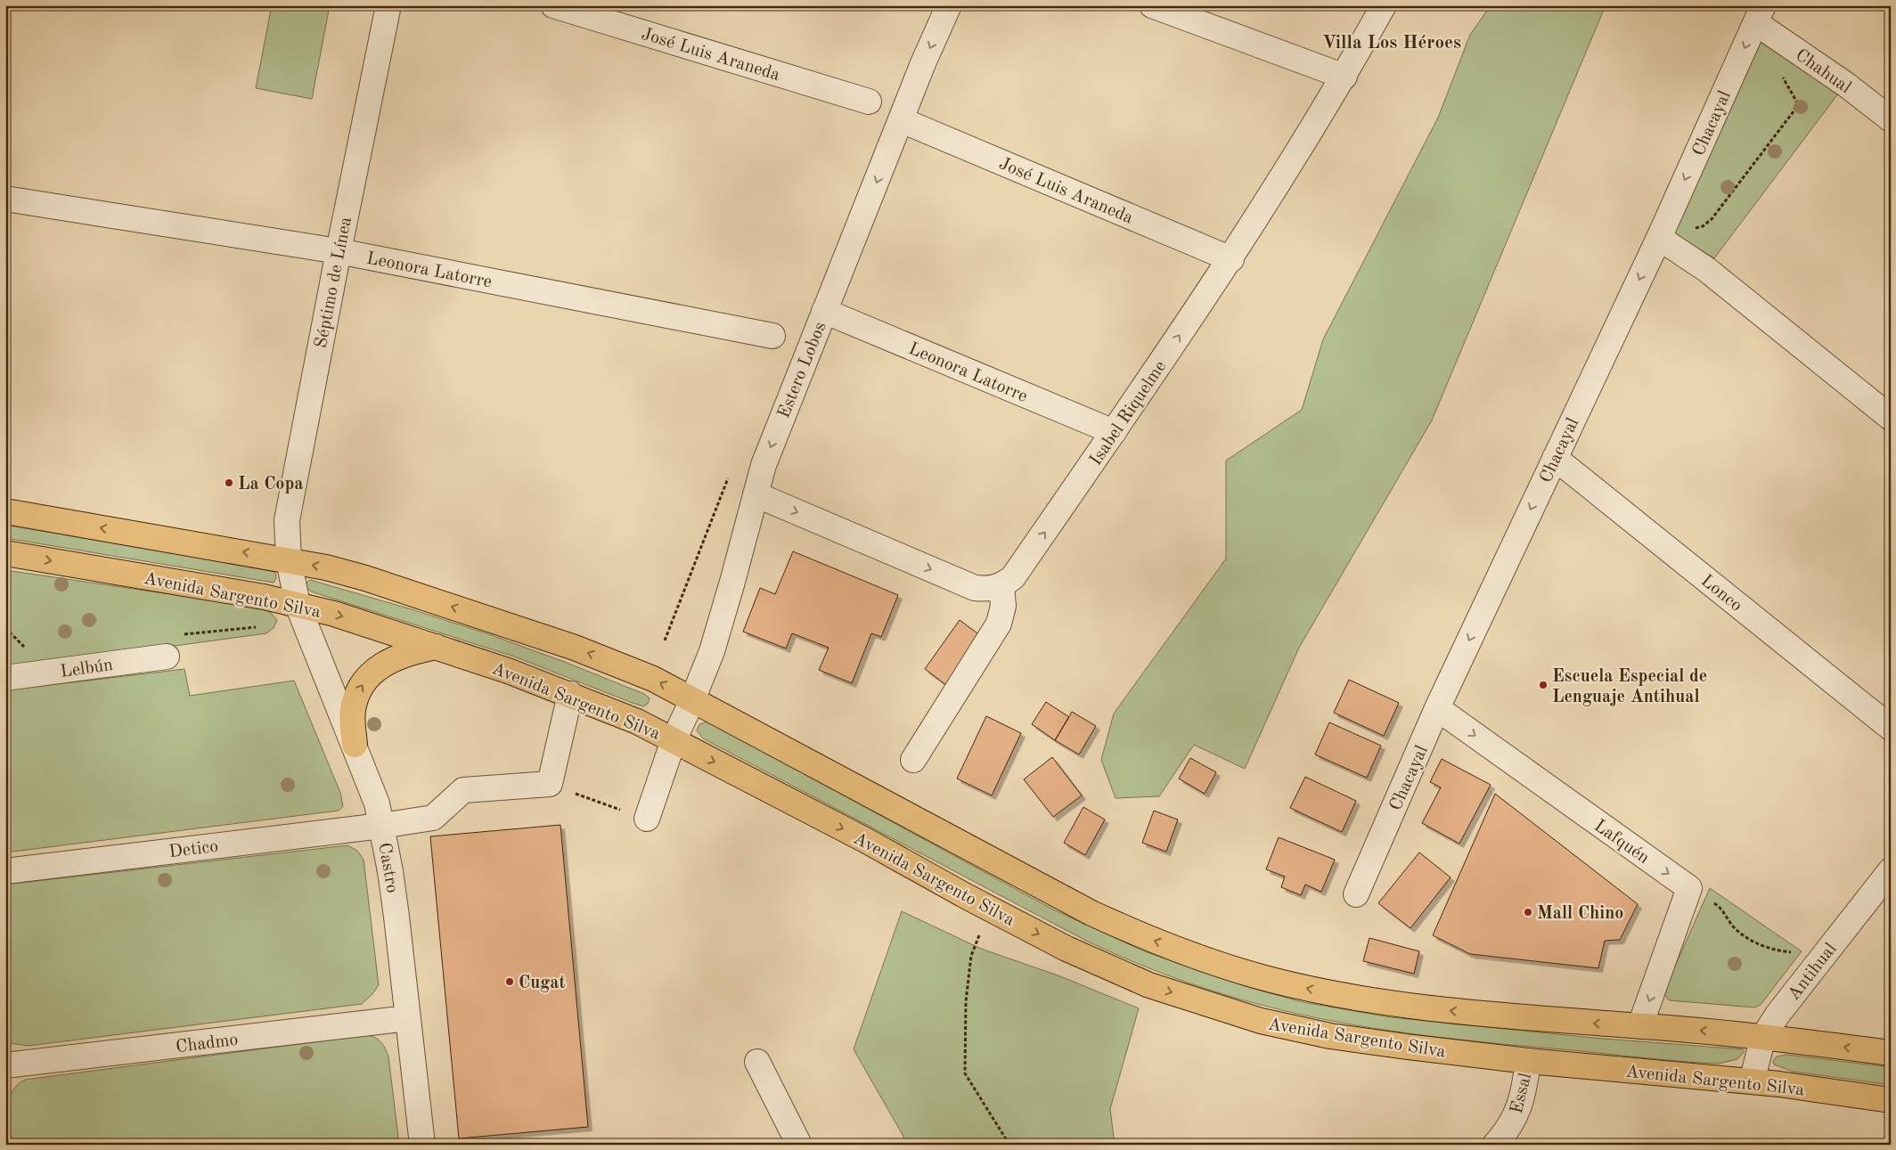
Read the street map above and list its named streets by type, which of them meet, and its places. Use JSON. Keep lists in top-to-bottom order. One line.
{"streets":{"main road":["Avenida Sargento Silva"],"street":["José Luis Araneda","Chahual","Chacayal","Leonora Latorre","Séptimo de Línea","Estero Lobos","Isabel Riquelme","Lonco","Lelbún","Lafquén","Detico","Castro","Antihual","Chadmo","Essal"]},"crossings":[["José Luis Araneda","Estero Lobos"],["José Luis Araneda","Isabel Riquelme"],["Chahual","Chacayal"],["Chacayal","Lonco"],["Chacayal","Lafquén"],["Leonora Latorre","Séptimo de Línea"],["Leonora Latorre","Estero Lobos"],["Leonora Latorre","Isabel Riquelme"],["Séptimo de Línea","Avenida Sargento Silva"],["Séptimo de Línea","Castro"],["Estero Lobos","Avenida Sargento Silva"],["Avenida Sargento Silva","Castro"],["Avenida Sargento Silva","Antihual"],["Avenida Sargento Silva","Essal"],["Detico","Castro"],["Castro","Chadmo"]],"one_way":["Chacayal","Estero Lobos","Isabel Riquelme","Lafquén"],"districts":["Villa Los Héroes"],"places":["La Copa","Escuela Especial de Lenguaje Antihual","Mall Chino","Cugat"]}
